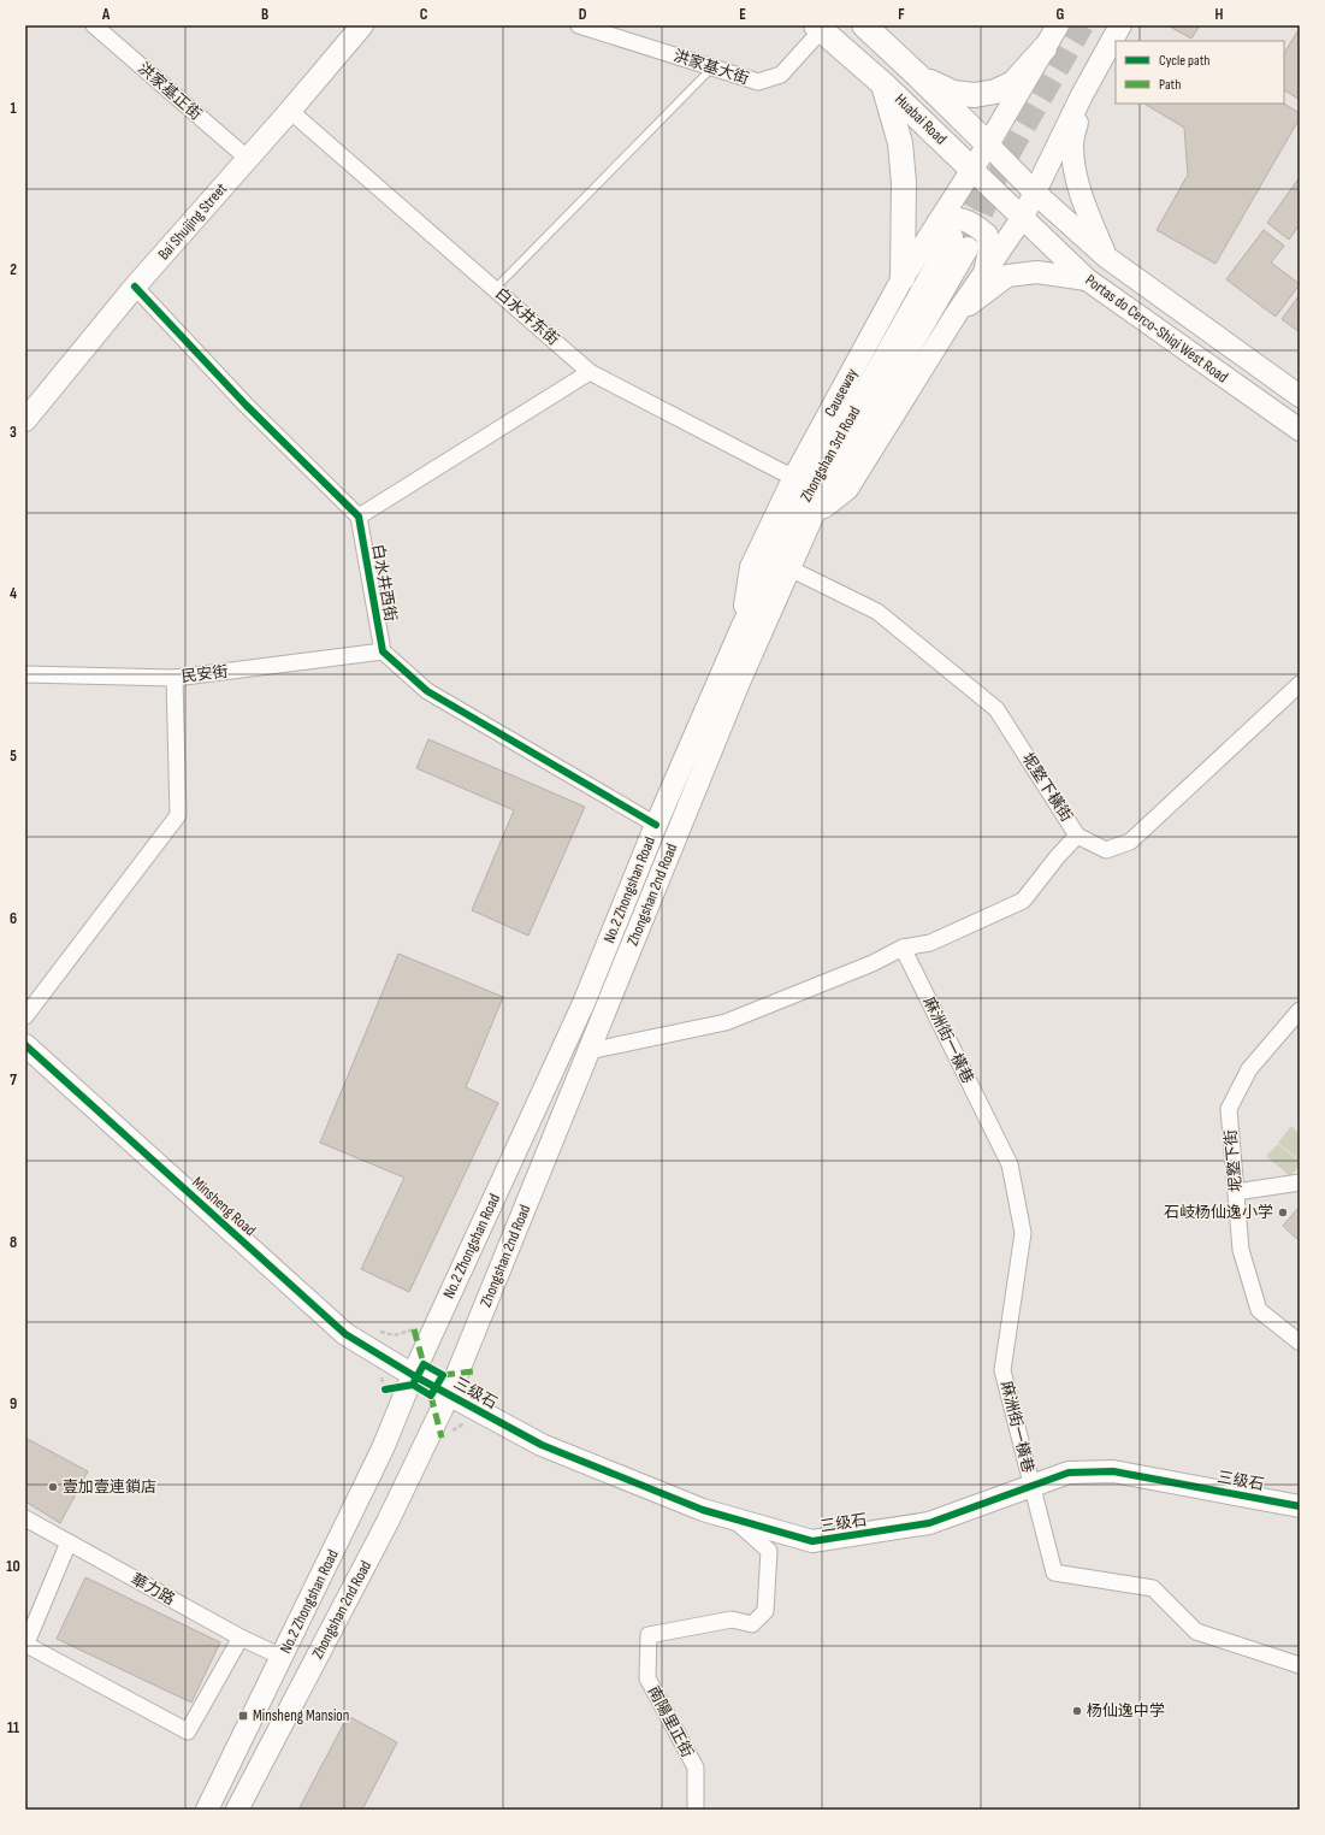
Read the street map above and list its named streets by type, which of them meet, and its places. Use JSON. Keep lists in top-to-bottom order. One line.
{"streets":{"main road":["Huabai Road","Bai Shuijing Street","Portas do Cerco-Shiqi West Road","Causeway","Zhongshan 3rd Road","No.2 Zhongshan Road","Zhongshan 2nd Road","Minsheng Road","三级石"],"street":["洪家基大街","洪家基正街","白水井东街","白水井西街","民安街","坭墪下橫街","麻洲街一橫巷","坭墪下街","華力路","南陽里正街"]},"crossings":[["洪家基大街","Huabai Road"],["洪家基正街","Bai Shuijing Street"],["Huabai Road","Portas do Cerco-Shiqi West Road"],["Huabai Road","Causeway"],["Bai Shuijing Street","白水井东街"],["白水井东街","Causeway"],["Causeway","Zhongshan 3rd Road"],["Zhongshan 3rd Road","坭墪下橫街"],["Zhongshan 3rd Road","No.2 Zhongshan Road"],["Zhongshan 3rd Road","Zhongshan 2nd Road"],["白水井西街","民安街"],["No.2 Zhongshan Road","Zhongshan 2nd Road"],["No.2 Zhongshan Road","Minsheng Road"],["No.2 Zhongshan Road","三级石"],["No.2 Zhongshan Road","華力路"],["Zhongshan 2nd Road","三级石"],["麻洲街一橫巷","三级石"],["Minsheng Road","三级石"],["三级石","南陽里正街"]],"places":{"other":["石岐杨仙逸小学","壹加壹連鎖店","杨仙逸中学"],"transit":["Minsheng Mansion"]},"legend":["Cycle path","Path"],"grid":{"columns":["A","B","C","D","E","F","G","H"],"rows":["1","2","3","4","5","6","7","8","9","10","11"]}}
